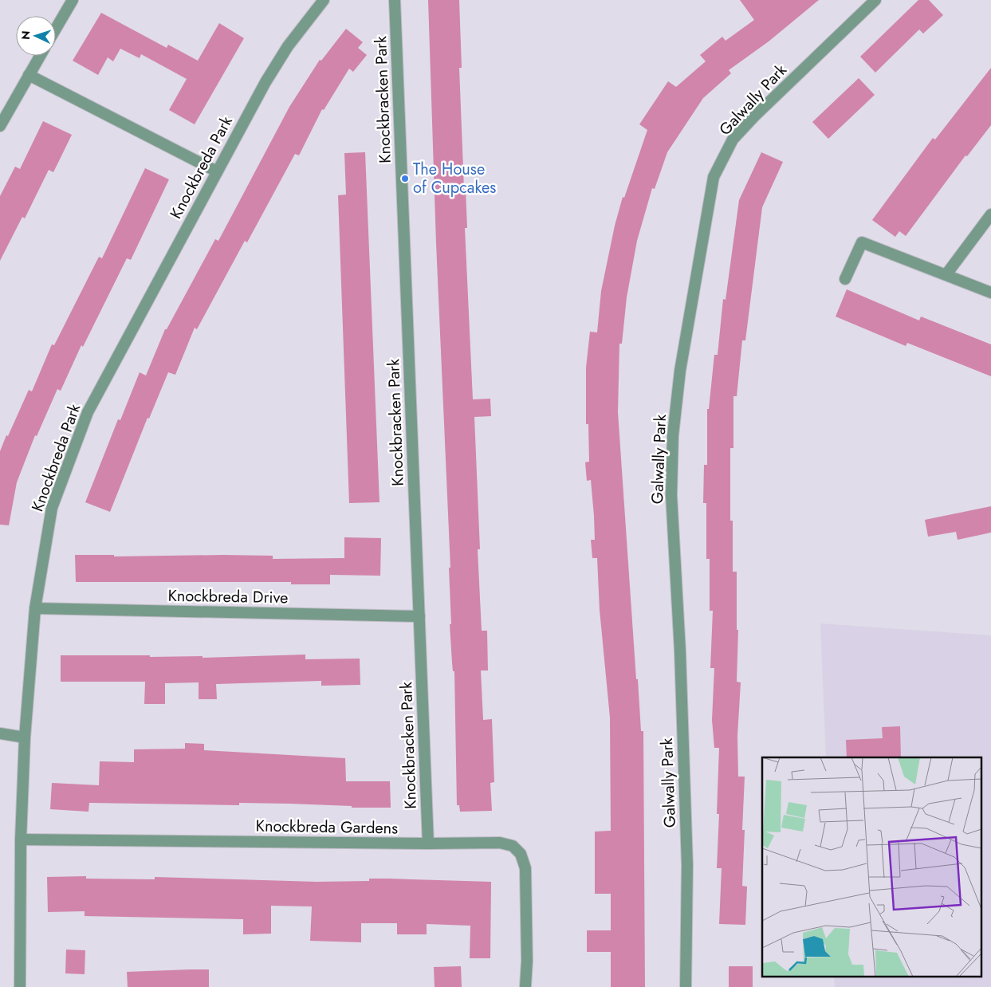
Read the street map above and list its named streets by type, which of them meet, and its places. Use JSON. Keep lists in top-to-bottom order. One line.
{"streets":{"street":["Knockbracken Park","Galwally Park","Knockbreda Park","Knockbreda Drive","Knockbreda Gardens"]},"crossings":[["Knockbracken Park","Knockbreda Drive"],["Knockbracken Park","Knockbreda Gardens"],["Knockbreda Park","Knockbreda Drive"],["Knockbreda Park","Knockbreda Gardens"]],"places":["The House of Cupcakes"],"north":"left"}
